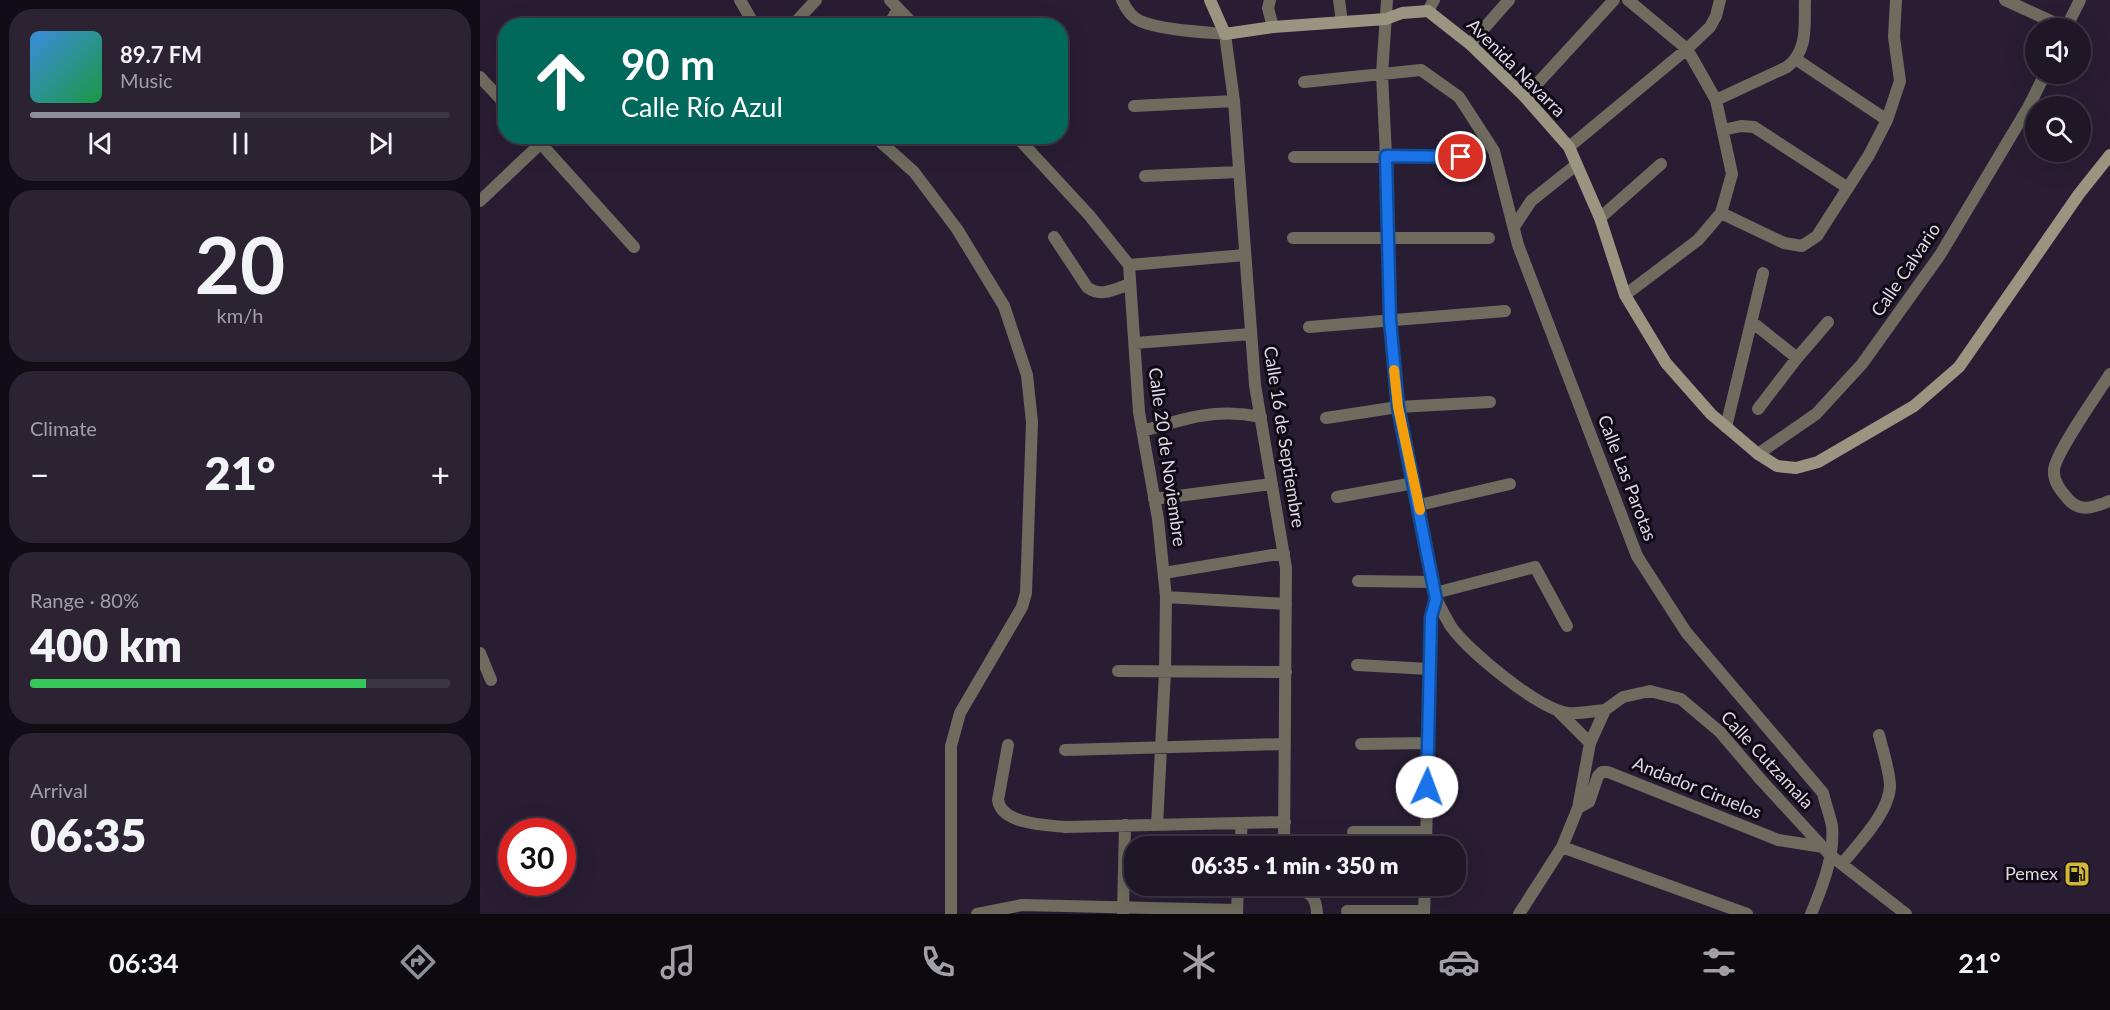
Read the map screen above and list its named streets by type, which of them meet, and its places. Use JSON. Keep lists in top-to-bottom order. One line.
{"streets":{"street":["Avenida Navarra","Calle Calvario","Calle 16 de Septiembre","Calle 20 de Noviembre","Calle Las Parotas","Calle Cutzamala","Andador Ciruelos"]},"crossings":[["Avenida Navarra","Calle Calvario"],["Calle Las Parotas","Calle Cutzamala"],["Calle Las Parotas","Andador Ciruelos"],["Calle Cutzamala","Andador Ciruelos"]],"places":{"fuel station":["Pemex"]},"page":{"turn":["90 m","Calle Río Azul"],"song":["89.7 FM","Music"],"tile":[["20","km/h"],"Climate",["Range · 80%","400 km"],["Arrival","06:35"]],"heat":["−","21°","+"],"limit":"30","trip":"06:35 · 1 min · 350 m","tabs":["06:34","21°"]}}
